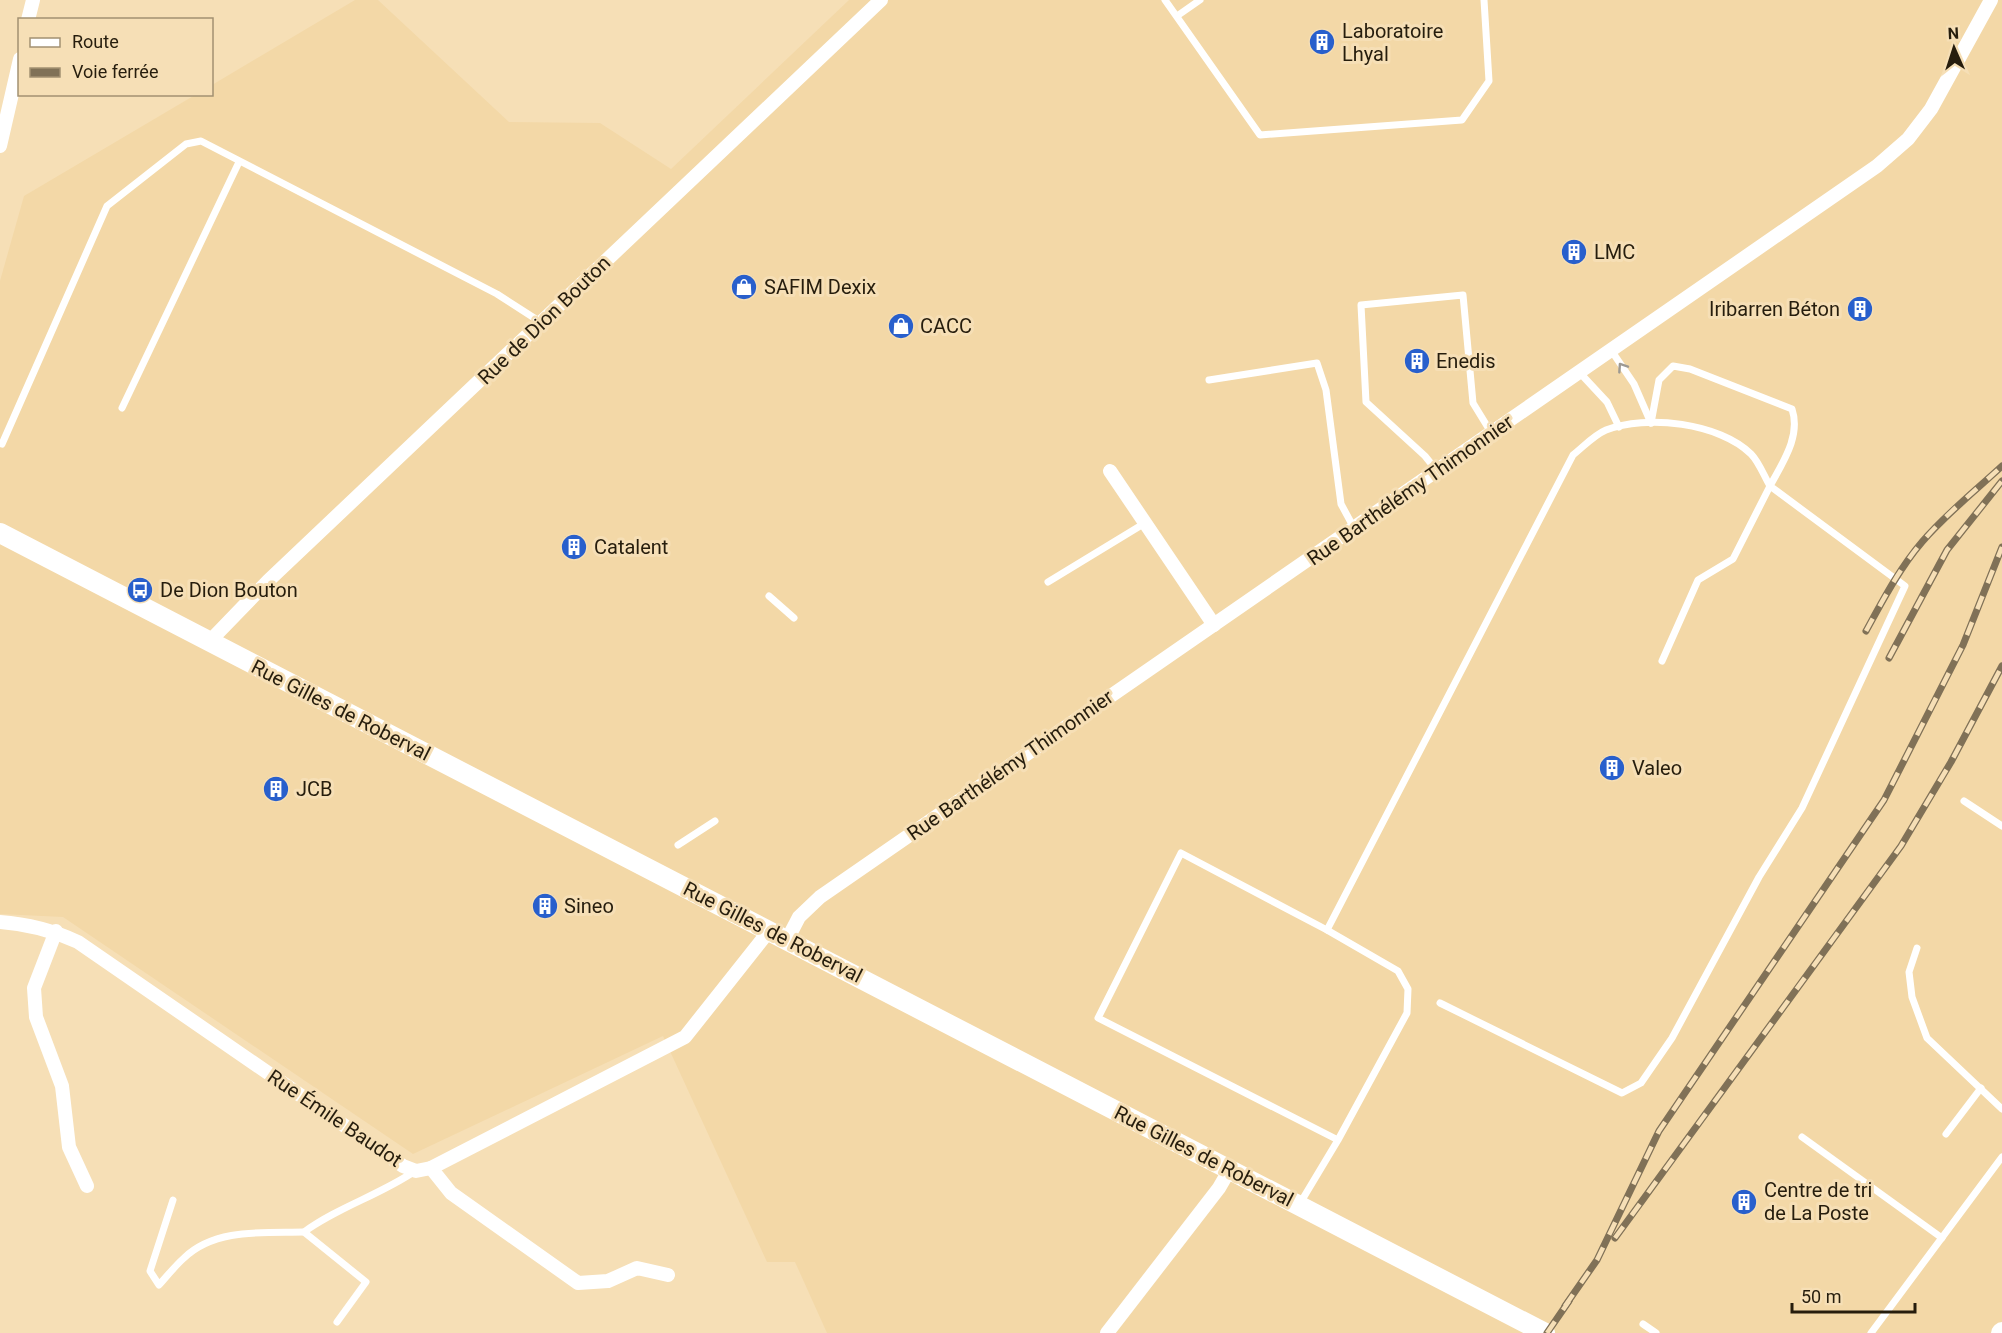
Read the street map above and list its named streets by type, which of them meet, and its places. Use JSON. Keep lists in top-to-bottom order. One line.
{"streets":{"street":["Rue de Dion Bouton","Rue Barthélémy Thimonnier","Rue Gilles de Roberval","Rue Émile Baudot"]},"crossings":[["Rue de Dion Bouton","Rue Gilles de Roberval"],["Rue Barthélémy Thimonnier","Rue Gilles de Roberval"]],"places":{"building":["Laboratoire Lhyal","LMC","Iribarren Béton","Enedis","Catalent","Valeo","JCB","Sineo","Centre de tri de La Poste"],"shop":["SAFIM Dexix","CACC"],"bus stop":["De Dion Bouton"]},"legend":["Route","Voie ferrée"],"scale_bar":"50 m","north":"top"}
